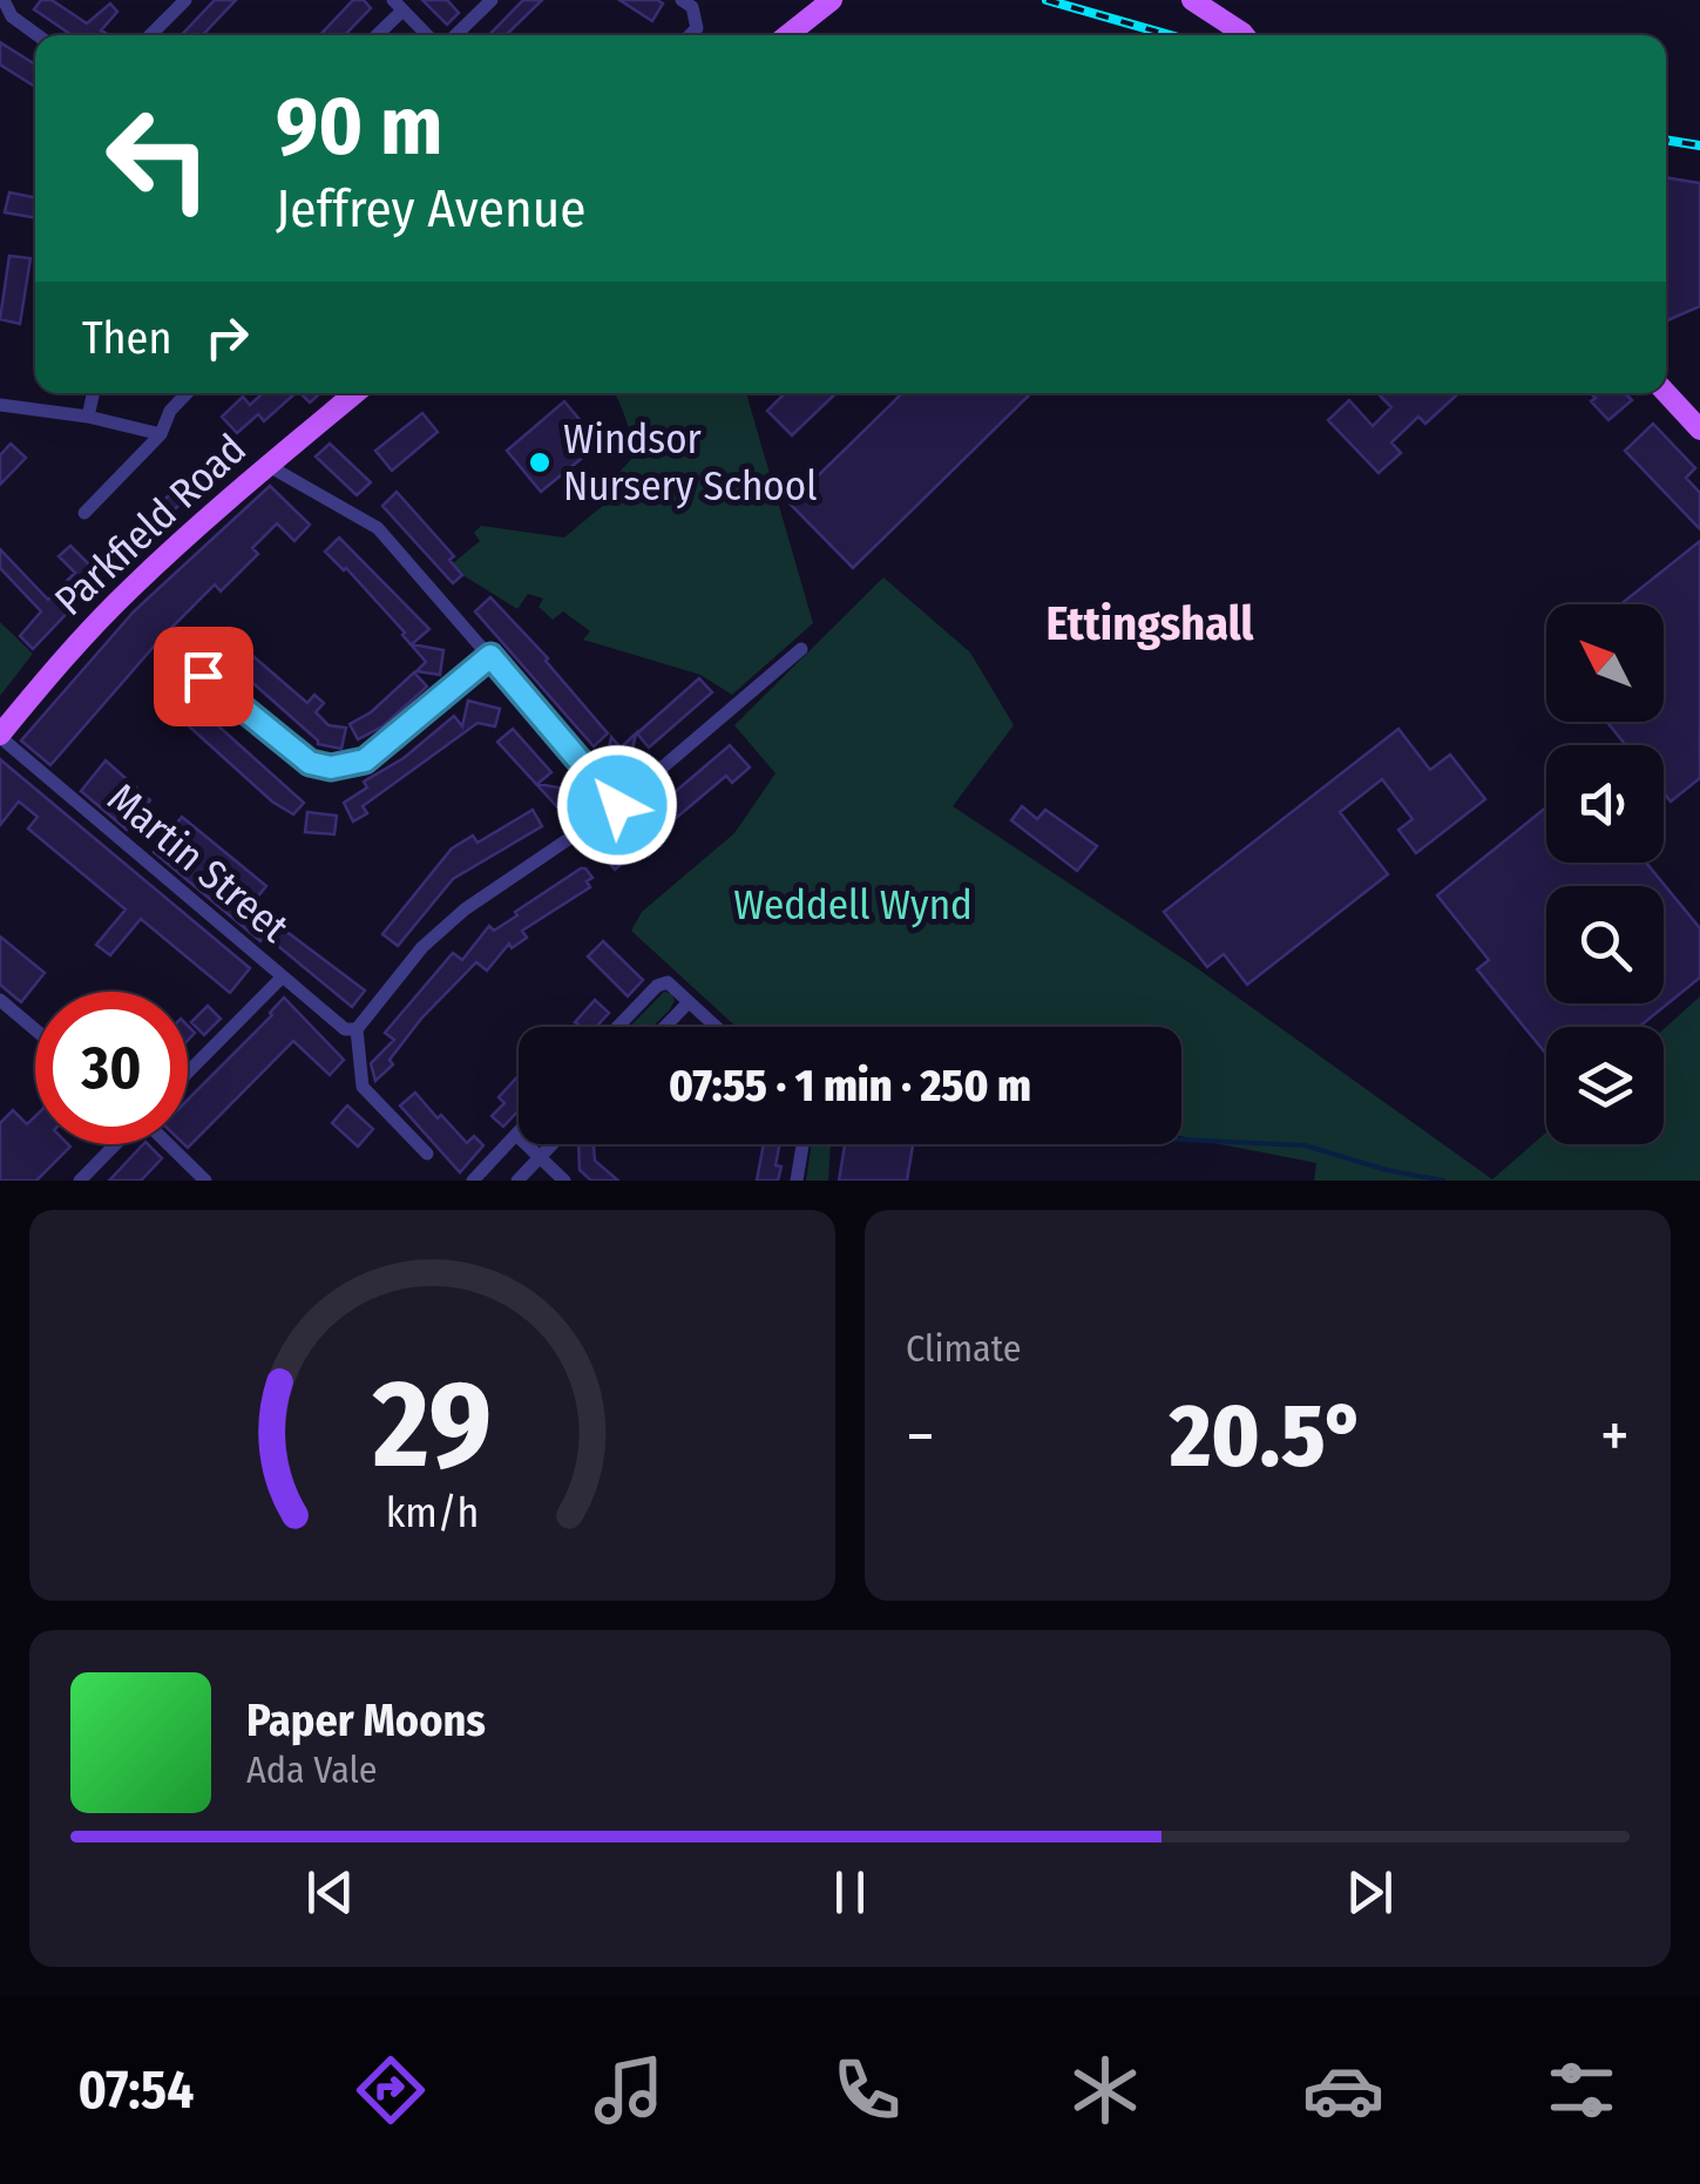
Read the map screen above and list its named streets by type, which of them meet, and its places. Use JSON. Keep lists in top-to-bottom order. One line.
{"streets":{"main road":["Parkfield Road"],"street":["Martin Street"]},"crossings":[["Parkfield Road","Martin Street"]],"districts":["Ettingshall"],"parks":["Weddell Wynd"],"places":["Windsor Nursery School"],"north":"top left","page":{"turn":["90 m","Jeffrey Avenue"],"then":"Then","limit":"30","trip":"07:55 · 1 min · 250 m","tile":"Climate","heat":["−","20.5°","+"],"song":["Paper Moons","Ada Vale"],"tabs":"07:54","gauge":["29","km/h"]}}
